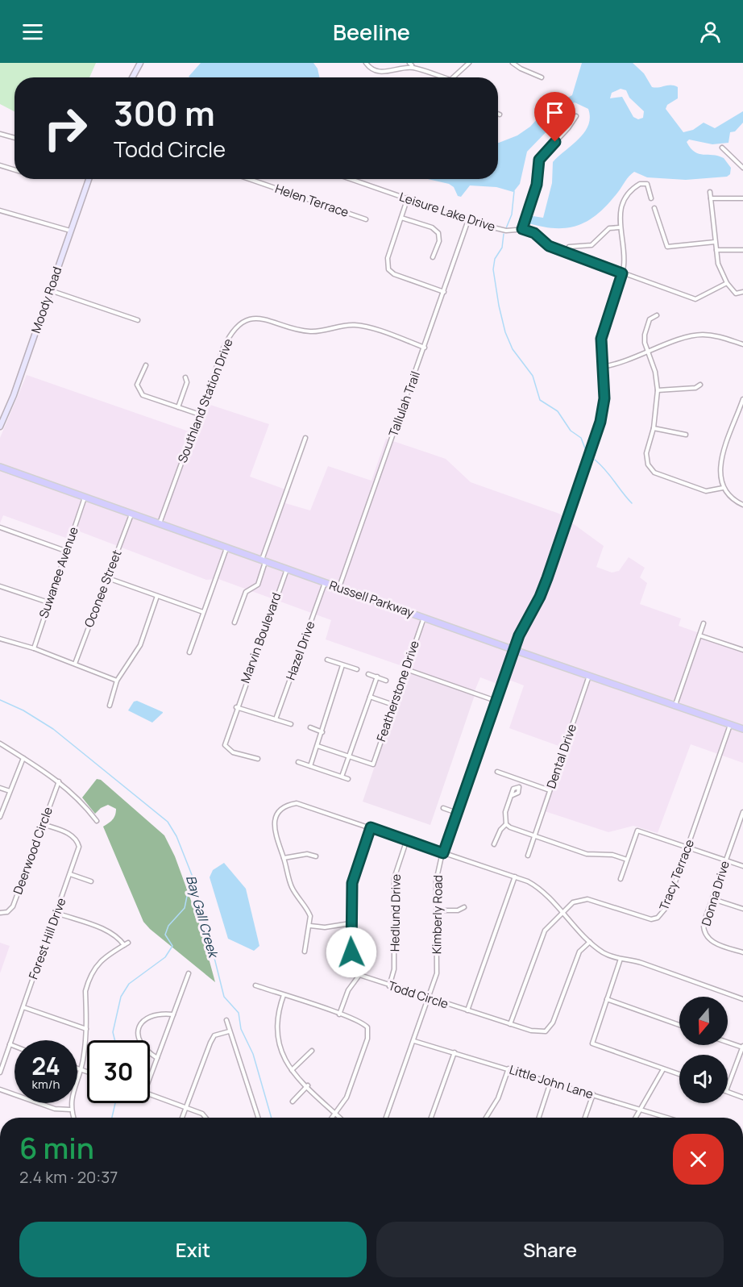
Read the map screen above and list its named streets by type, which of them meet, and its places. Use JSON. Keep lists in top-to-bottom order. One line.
{"streets":{"main road":["Moody Road","Russell Parkway"],"street":["Helen Terrace","Leisure Lake Drive","Southland Station Drive","Tallulah Trail","Suwanee Avenue","Oconee Street","Marvin Boulevard","Hazel Drive","Featherstone Drive","Dental Drive","Deerwood Circle","Tracy Terrace","Donna Drive","Hedlund Drive","Kimberly Road","Forest Hill Drive","Todd Circle","Little John Lane"]},"crossings":[["Leisure Lake Drive","Tallulah Trail"],["Leisure Lake Drive","Kimberly Road"],["Southland Station Drive","Tallulah Trail"],["Southland Station Drive","Russell Parkway"],["Tallulah Trail","Russell Parkway"],["Suwanee Avenue","Russell Parkway"],["Oconee Street","Russell Parkway"],["Russell Parkway","Marvin Boulevard"],["Russell Parkway","Hazel Drive"],["Russell Parkway","Featherstone Drive"],["Russell Parkway","Dental Drive"],["Russell Parkway","Tracy Terrace"],["Russell Parkway","Kimberly Road"],["Deerwood Circle","Forest Hill Drive"],["Tracy Terrace","Todd Circle"],["Hedlund Drive","Todd Circle"],["Kimberly Road","Todd Circle"],["Kimberly Road","Little John Lane"]],"water":["Bay Gall Creek"],"north":"bottom","page":{"header":"Beeline","turn":["300 m","Todd Circle"],"speed":"24 km/h","limit":"30","heading":["6 min","2.4 km · 20:37"],"buttons":["Exit","Share"]}}
